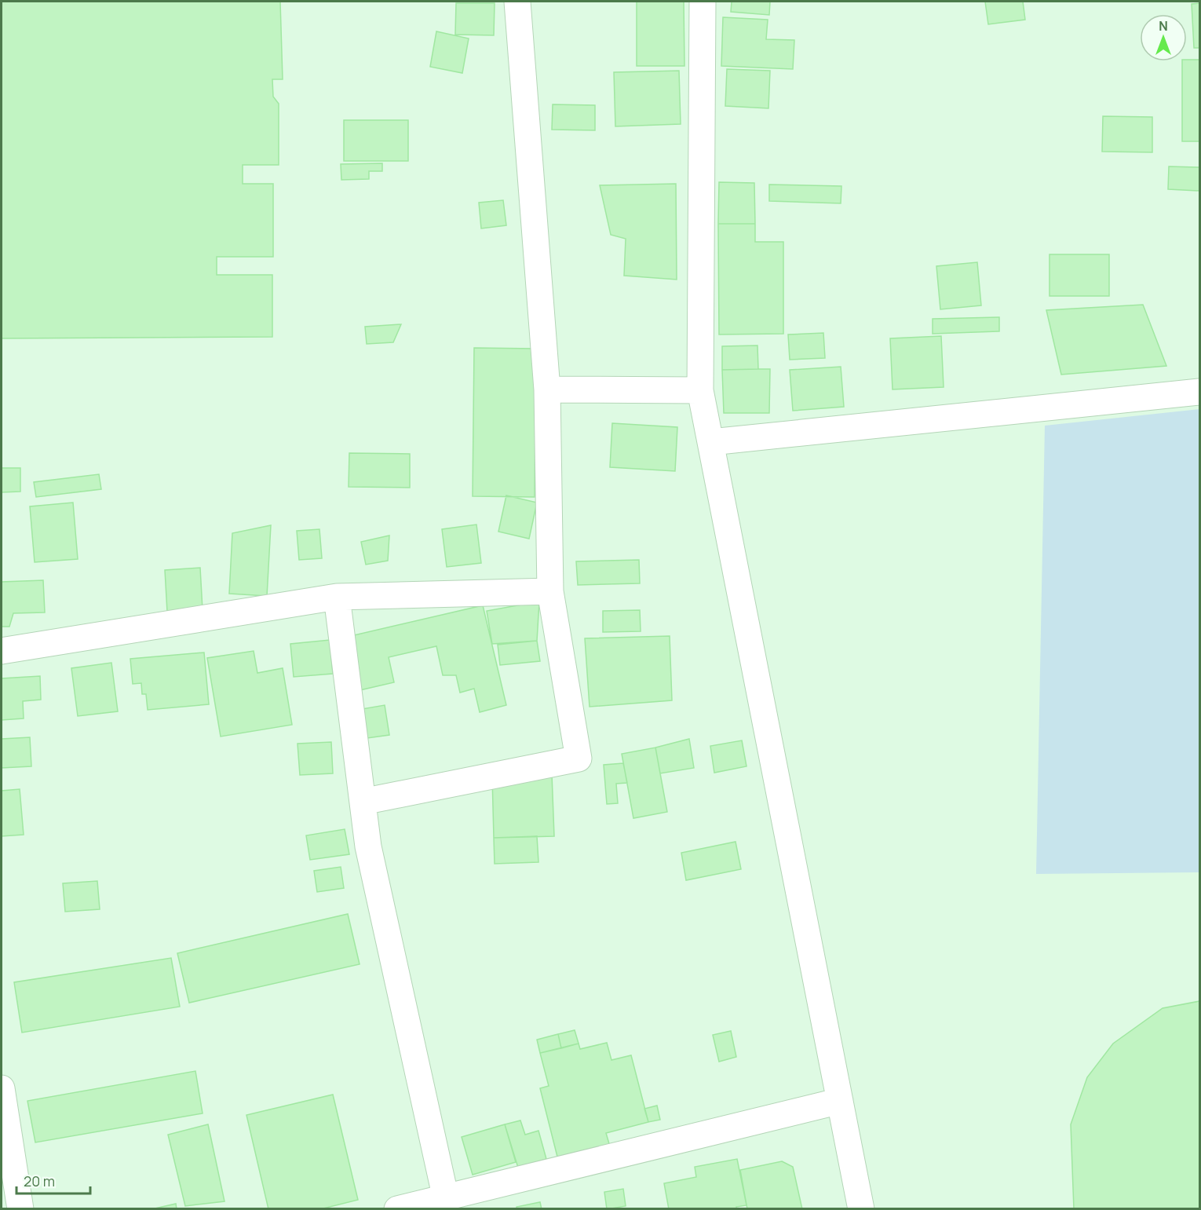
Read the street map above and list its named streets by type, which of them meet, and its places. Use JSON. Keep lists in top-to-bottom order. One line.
{"scale_bar":"20 m","north":"top"}
